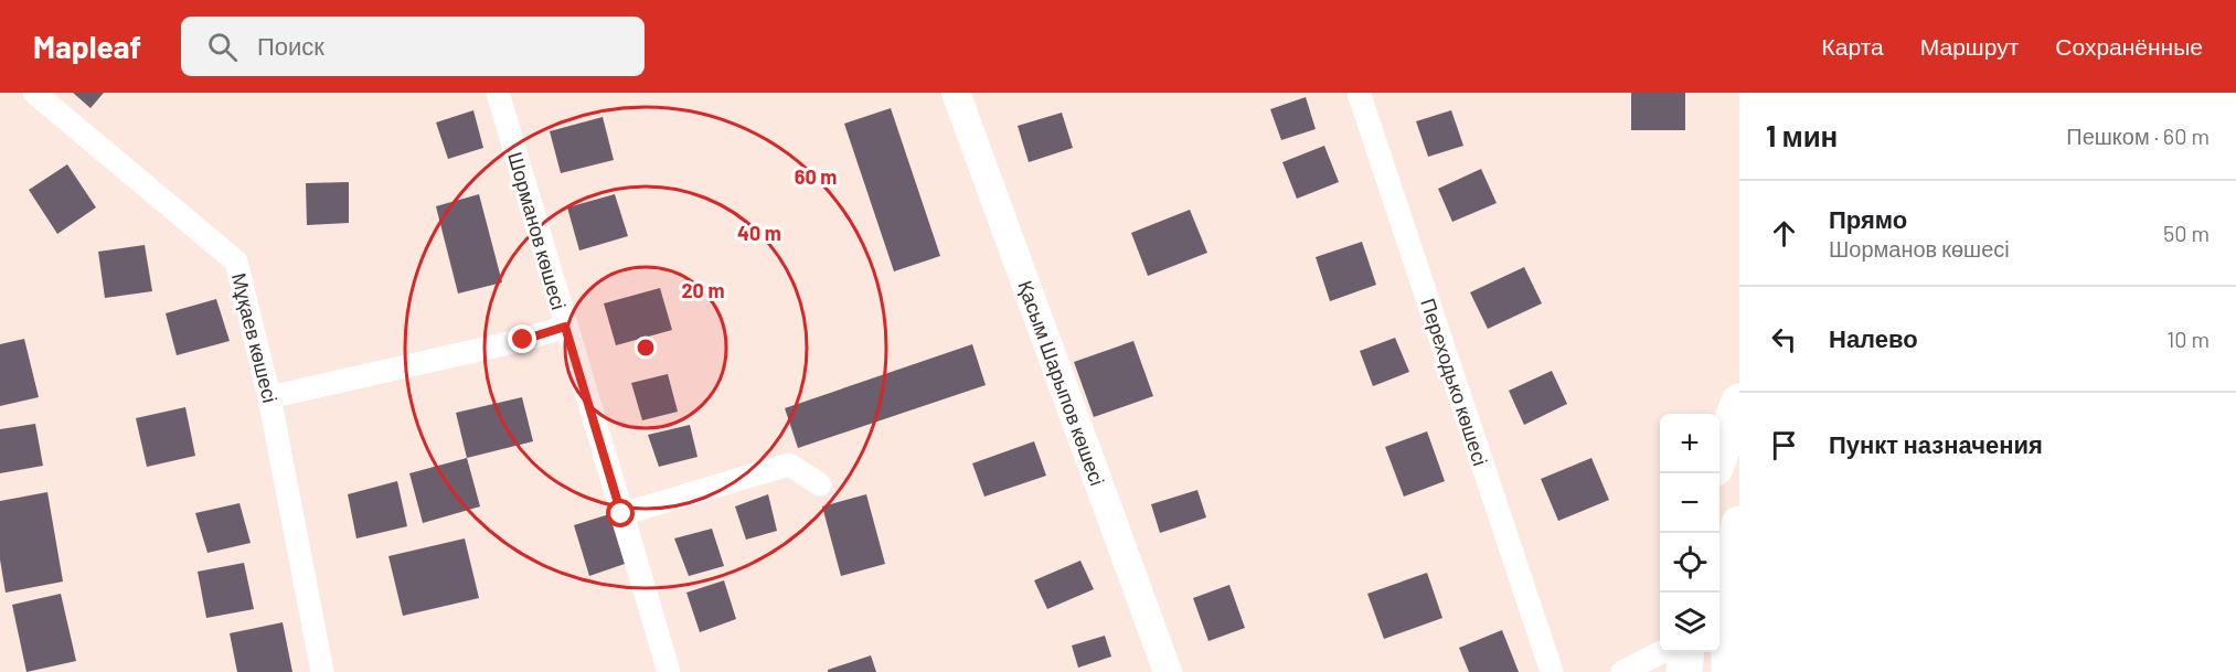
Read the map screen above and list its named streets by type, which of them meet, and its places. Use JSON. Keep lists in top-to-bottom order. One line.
{"streets":{"street":["Шорманов көшесі","Мұқаев көшесі","Переходько көшесі","Қасым Шарыпов көшесі"]},"page":{"header":"Mapleaf","search":"Поиск","nav":["Карта","Маршрут","Сохранённые"],"heading":["1 мин","Пешком · 60 m"],"list":[["Прямо","Шорманов көшесі","50 m"],["Налево","10 m"],"Пункт назначения"],"map_buttons":["+","−"]},"rings":["60 m","40 m","20 m"]}
